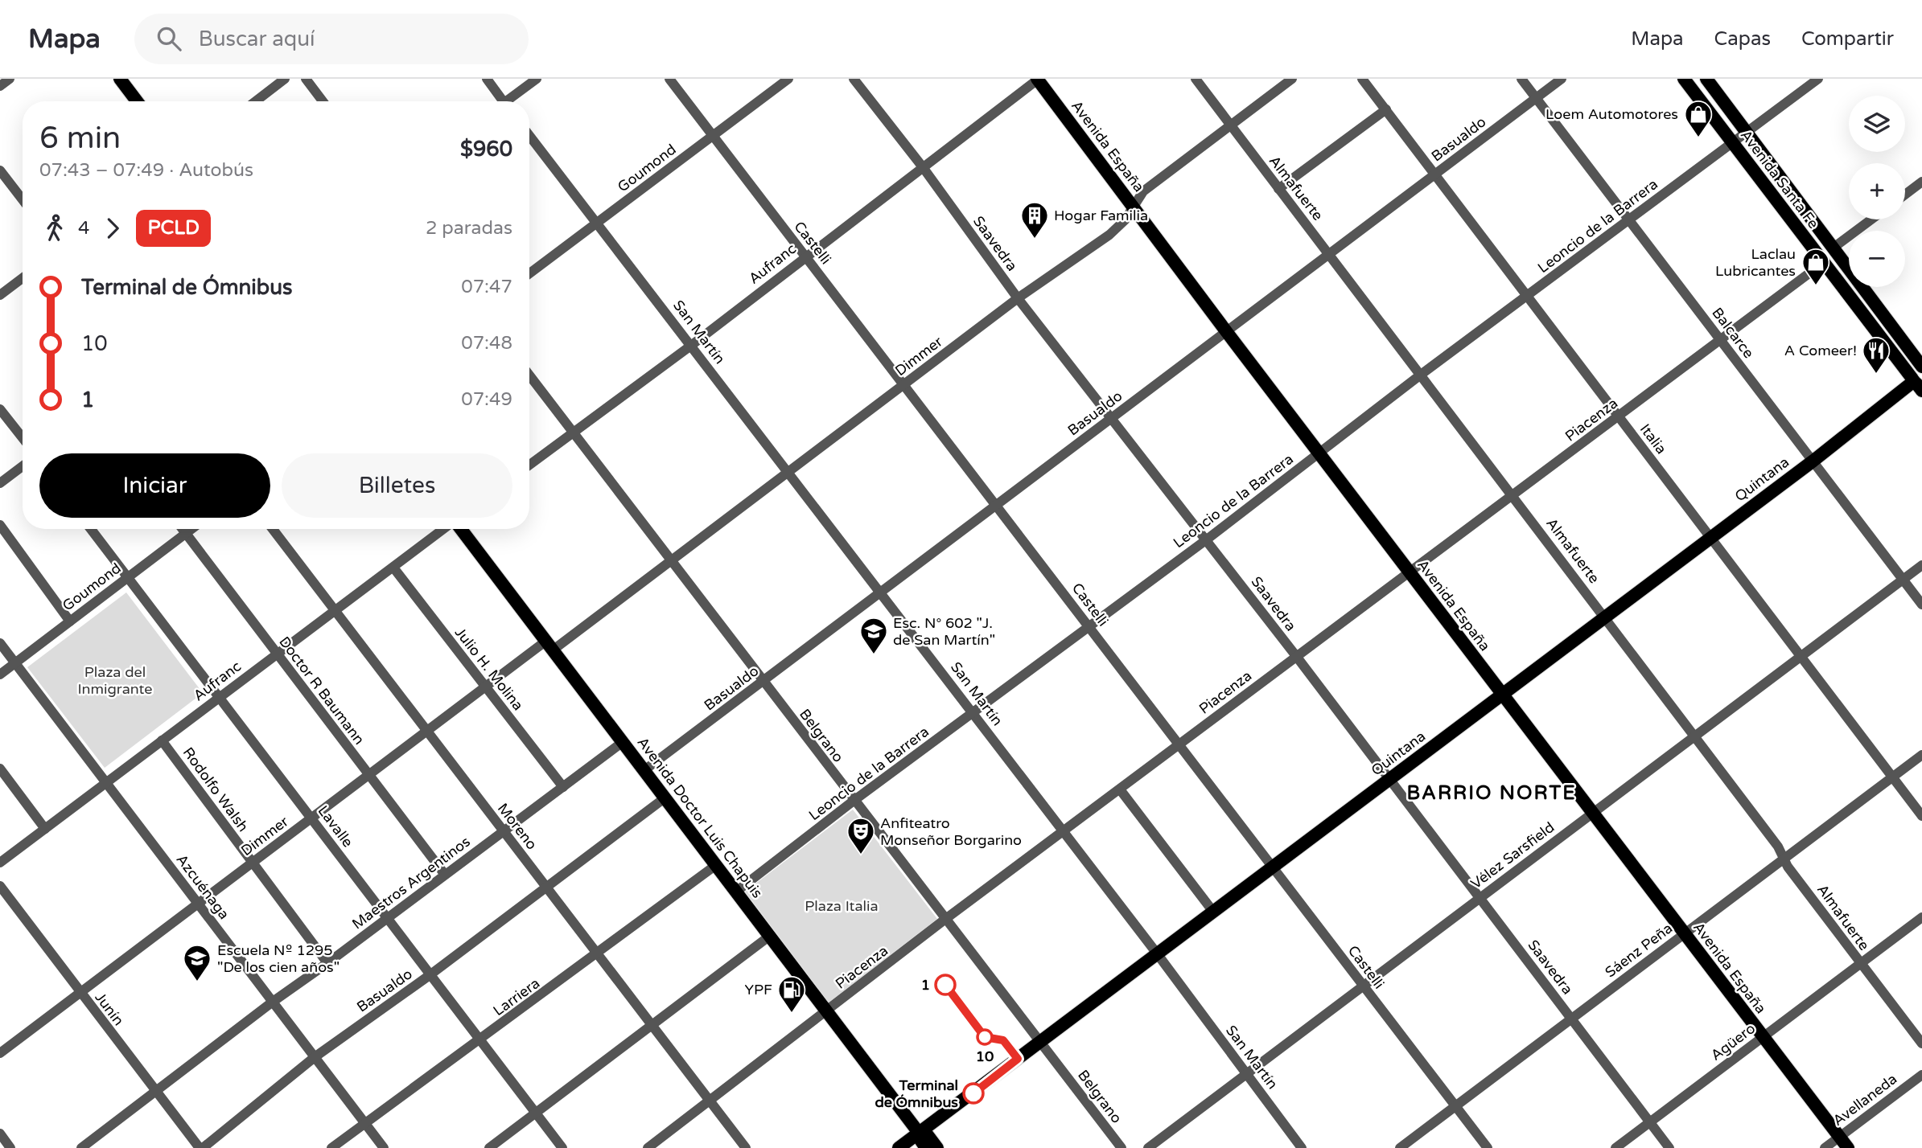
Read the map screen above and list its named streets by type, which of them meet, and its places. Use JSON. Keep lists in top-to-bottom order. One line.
{"streets":{"main road":["Avenida España","Avenida Santa Fe","Quintana","Avenida Doctor Luis Chapuis"],"street":["Basualdo","Goumond","Almafuerte","Leoncio de la Barrera","Castelli","Saavedra","Aufranc","San Martín","Balcarce","Dimmer","Piacenza","Italia","Julio H. Molina","Doctor R Baumann","Belgrano","Rodolfo Walsh","Lavalle","Moreno","Vélez Sarsfield","Maestros Argentinos","Azcuénaga","Sáenz Peña","Larriera","Junín","Agüero","Avellaneda"]},"crossings":[["Basualdo","Avenida España"],["Basualdo","Almafuerte"],["Basualdo","Castelli"],["Basualdo","Saavedra"],["Basualdo","San Martín"],["Basualdo","Balcarce"],["Basualdo","Italia"],["Basualdo","Belgrano"],["Basualdo","Avenida Doctor Luis Chapuis"],["Basualdo","Lavalle"],["Basualdo","Moreno"],["Basualdo","Azcuénaga"],["Basualdo","Junín"],["Avenida España","Leoncio de la Barrera"],["Avenida España","Aufranc"],["Avenida España","Dimmer"],["Avenida España","Piacenza"],["Avenida España","Quintana"],["Avenida España","Vélez Sarsfield"],["Avenida España","Sáenz Peña"],["Avenida España","Agüero"],["Avenida España","Avellaneda"],["Goumond","Castelli"],["Goumond","San Martín"],["Goumond","Doctor R Baumann"],["Goumond","Lavalle"],["Goumond","Azcuénaga"],["Avenida Santa Fe","Leoncio de la Barrera"],["Avenida Santa Fe","Piacenza"],["Avenida Santa Fe","Quintana"],["Almafuerte","Leoncio de la Barrera"],["Almafuerte","Dimmer"],["Almafuerte","Piacenza"],["Almafuerte","Quintana"],["Almafuerte","Vélez Sarsfield"],["Almafuerte","Sáenz Peña"],["Almafuerte","Agüero"],["Leoncio de la Barrera","Castelli"],["Leoncio de la Barrera","Saavedra"],["Leoncio de la Barrera","San Martín"],["Leoncio de la Barrera","Balcarce"],["Leoncio de la Barrera","Italia"],["Leoncio de la Barrera","Belgrano"],["Leoncio de la Barrera","Avenida Doctor Luis Chapuis"],["Castelli","Aufranc"],["Castelli","Dimmer"],["Castelli","Piacenza"],["Castelli","Quintana"],["Castelli","Vélez Sarsfield"],["Castelli","Sáenz Peña"],["Saavedra","Aufranc"],["Saavedra","Dimmer"],["Saavedra","Piacenza"],["Saavedra","Quintana"],["Saavedra","Vélez Sarsfield"],["Saavedra","Sáenz Peña"],["Saavedra","Agüero"],["Aufranc","San Martín"],["Aufranc","Julio H. Molina"],["Aufranc","Doctor R Baumann"],["Aufranc","Belgrano"],["Aufranc","Rodolfo Walsh"],["Aufranc","Lavalle"],["Aufranc","Moreno"],["Aufranc","Azcuénaga"],["San Martín","Dimmer"],["San Martín","Piacenza"],["San Martín","Quintana"],["San Martín","Vélez Sarsfield"],["Balcarce","Piacenza"],["Balcarce","Quintana"],["Balcarce","Vélez Sarsfield"],["Dimmer","Julio H. Molina"],["Dimmer","Doctor R Baumann"],["Dimmer","Belgrano"],["Dimmer","Rodolfo Walsh"],["Dimmer","Avenida Doctor Luis Chapuis"],["Dimmer","Lavalle"],["Dimmer","Moreno"],["Dimmer","Azcuénaga"],["Dimmer","Junín"],["Piacenza","Italia"],["Piacenza","Belgrano"],["Piacenza","Avenida Doctor Luis Chapuis"],["Piacenza","Moreno"],["Italia","Quintana"],["Italia","Vélez Sarsfield"],["Italia","Sáenz Peña"],["Quintana","Belgrano"],["Quintana","Avenida Doctor Luis Chapuis"],["Julio H. Molina","Maestros Argentinos"],["Doctor R Baumann","Maestros Argentinos"],["Rodolfo Walsh","Maestros Argentinos"],["Avenida Doctor Luis Chapuis","Maestros Argentinos"],["Avenida Doctor Luis Chapuis","Larriera"],["Lavalle","Maestros Argentinos"],["Lavalle","Larriera"],["Moreno","Maestros Argentinos"],["Moreno","Larriera"],["Maestros Argentinos","Azcuénaga"],["Maestros Argentinos","Junín"],["Azcuénaga","Larriera"]],"districts":["BARRIO NORTE"],"parks":["Plaza del Inmigrante","Plaza Italia"],"places":{"shop":["Loem Automotores","Laclau Lubricantes"],"building":["Hogar Familia"],"restaurant":["A Comeer!"],"school or university":["Esc. N° 602 \"J. de San Martín\"","Escuela Nº 1295 \"De los cien años\""],"theatre":["Anfiteatro Monseñor Borgarino"],"other":["1","10","Terminal de Ómnibus"],"fuel station":["YPF"]},"lines":["bus line PCLD"],"page":{"header":"Mapa","search":"Buscar aquí","nav":["Mapa","Capas","Compartir"],"map_buttons":["+","−"],"heading":["6 min","07:43 – 07:49 · Autobús","$960"],"legs":["4","PCLD","2 paradas"],"list":[{"name":"Terminal de Ómnibus","value":"07:47"},{"name":"10","value":"07:48"},{"name":"1","value":"07:49"}],"buttons":["Iniciar","Billetes"]}}
